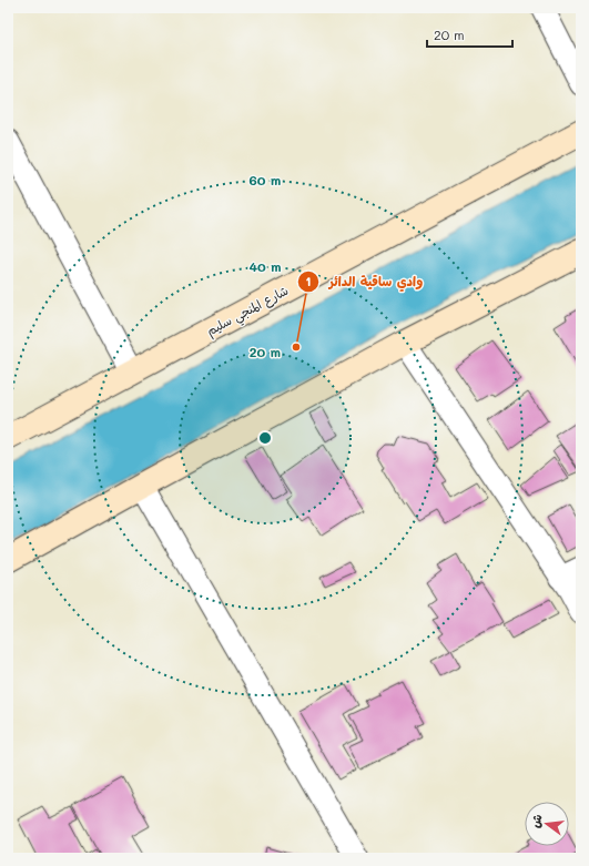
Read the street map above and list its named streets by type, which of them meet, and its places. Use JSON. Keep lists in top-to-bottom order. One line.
{"streets":{"main road":["شارع المنجي سليم"]},"places":["وادي ساقية الدائر"],"scale_bar":"20 m","north":"left","rings":["60 m","40 m","20 m"]}
